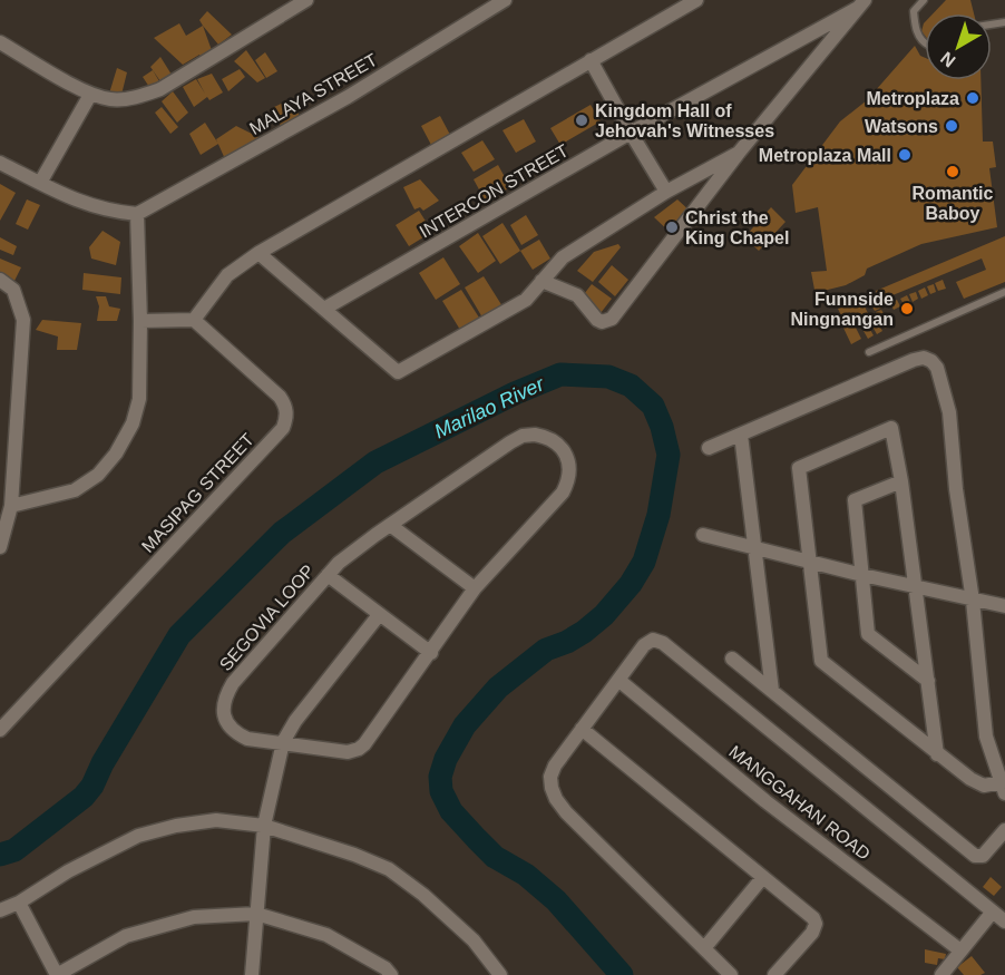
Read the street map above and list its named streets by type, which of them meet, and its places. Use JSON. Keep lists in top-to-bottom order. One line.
{"streets":{"street":["MALAYA STREET","INTERCON STREET","MASIPAG STREET","SEGOVIA LOOP","MANGGAHAN ROAD"]},"water":["Marilao River"],"places":["Metroplaza","Kingdom Hall of Jehovah's Witnesses","Watsons","Metroplaza Mall","Romantic Baboy","Christ the King Chapel","Funnside Ningnangan"],"north":"bottom left"}
